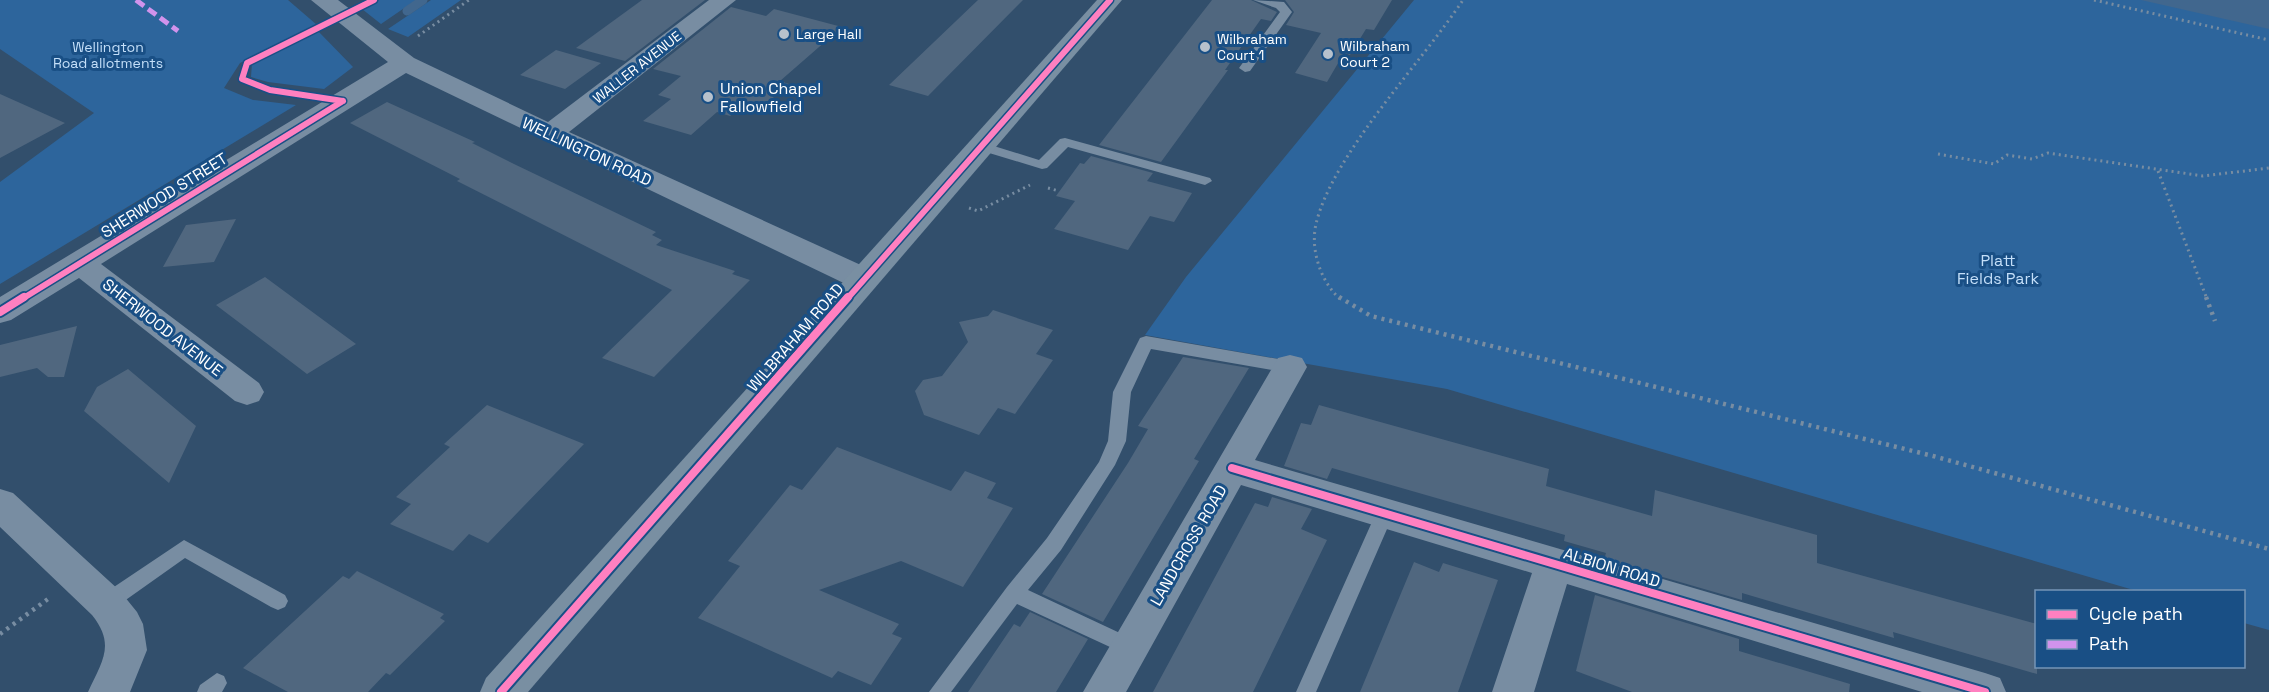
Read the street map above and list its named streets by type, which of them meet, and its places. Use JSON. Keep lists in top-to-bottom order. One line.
{"streets":{"highway":["WILBRAHAM ROAD"],"street":["WALLER AVENUE","WELLINGTON ROAD","SHERWOOD STREET","SHERWOOD AVENUE","LANDCROSS ROAD","ALBION ROAD"]},"crossings":[["WALLER AVENUE","WELLINGTON ROAD"],["WELLINGTON ROAD","SHERWOOD STREET"],["WELLINGTON ROAD","WILBRAHAM ROAD"],["SHERWOOD STREET","SHERWOOD AVENUE"],["LANDCROSS ROAD","ALBION ROAD"]],"parks":["Wellington Road allotments","Platt Fields Park"],"places":["Large Hall","Wilbraham Court 1","Wilbraham Court 2","Union Chapel Fallowfield"],"legend":["Cycle path","Path"]}
